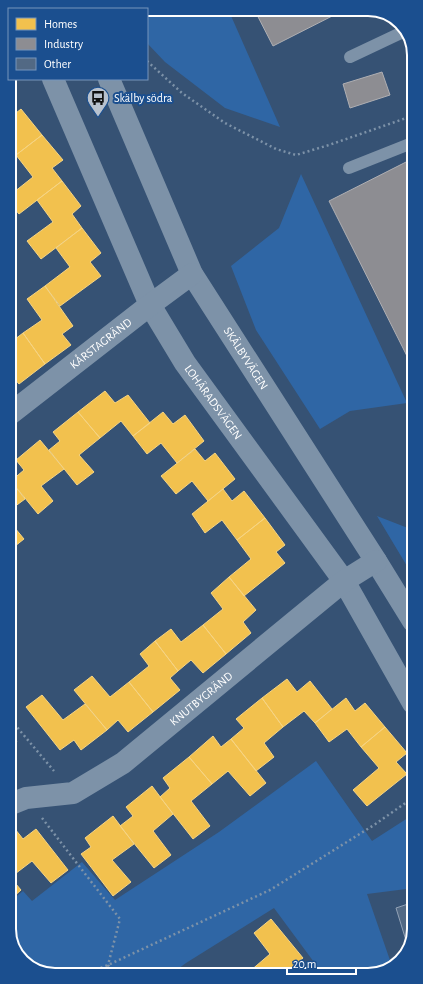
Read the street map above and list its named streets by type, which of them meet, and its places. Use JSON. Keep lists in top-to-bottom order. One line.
{"streets":{"street":["KÅRSTAGRÄND","SKÄLBYVÄGEN","LOHÄRADSVÄGEN","KNUTBYGRÄND"]},"crossings":[["KÅRSTAGRÄND","SKÄLBYVÄGEN"],["KÅRSTAGRÄND","LOHÄRADSVÄGEN"],["SKÄLBYVÄGEN","KNUTBYGRÄND"],["LOHÄRADSVÄGEN","KNUTBYGRÄND"]],"places":{"bus stop":["Skälby södra"]},"legend":["Homes","Industry","Other"],"scale_bar":"20 m"}
